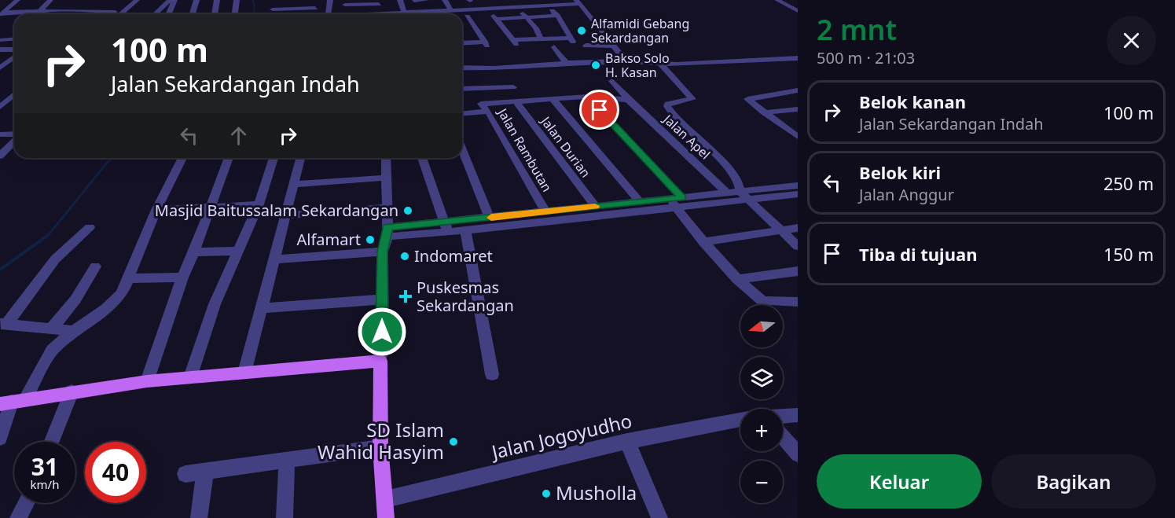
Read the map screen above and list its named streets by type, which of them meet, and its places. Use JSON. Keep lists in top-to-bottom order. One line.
{"streets":{"street":["Jalan Apel","Jalan Durian","Jalan Rambutan","Jalan Jogoyudho"]},"crossings":[["Jalan Durian","Jalan Rambutan"]],"places":{"other":["Alfamidi Gebang Sekardangan","Bakso Solo H. Kasan","Masjid Baitussalam Sekardangan","Alfamart","Indomaret","SD Islam Wahid Hasyim","Musholla"],"health":["Puskesmas Sekardangan"]},"north":"left","page":{"heading":["2 mnt","500 m · 21:03"],"turn":["100 m","Jalan Sekardangan Indah"],"list":[{"name":"Belok kanan","note":"Jalan Sekardangan Indah","value":"100 m"},{"name":"Belok kiri","note":"Jalan Anggur","value":"250 m"},{"name":"Tiba di tujuan","value":"150 m"}],"map_buttons":["+","−"],"speed":"31 km/h","limit":"40","buttons":["Keluar","Bagikan"]}}
